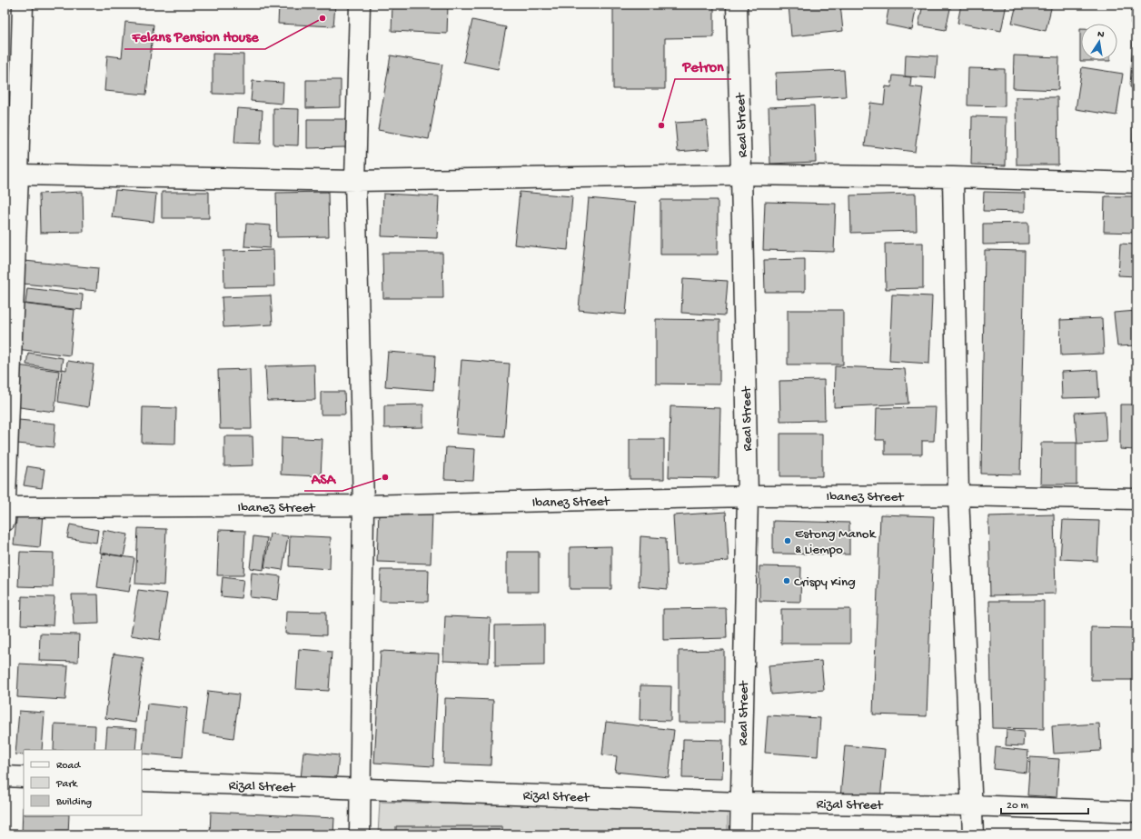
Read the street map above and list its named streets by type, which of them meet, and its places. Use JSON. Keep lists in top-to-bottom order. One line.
{"streets":{"street":["Real Street","Ibanez Street","Rizal Street"]},"crossings":[["Real Street","Ibanez Street"],["Real Street","Rizal Street"]],"places":["Felans Pension House","Petron","ASA","Estong Manok & Liempo","Crispy King"],"legend":["Road","Park","Building"],"scale_bar":"20 m","north":"top"}
